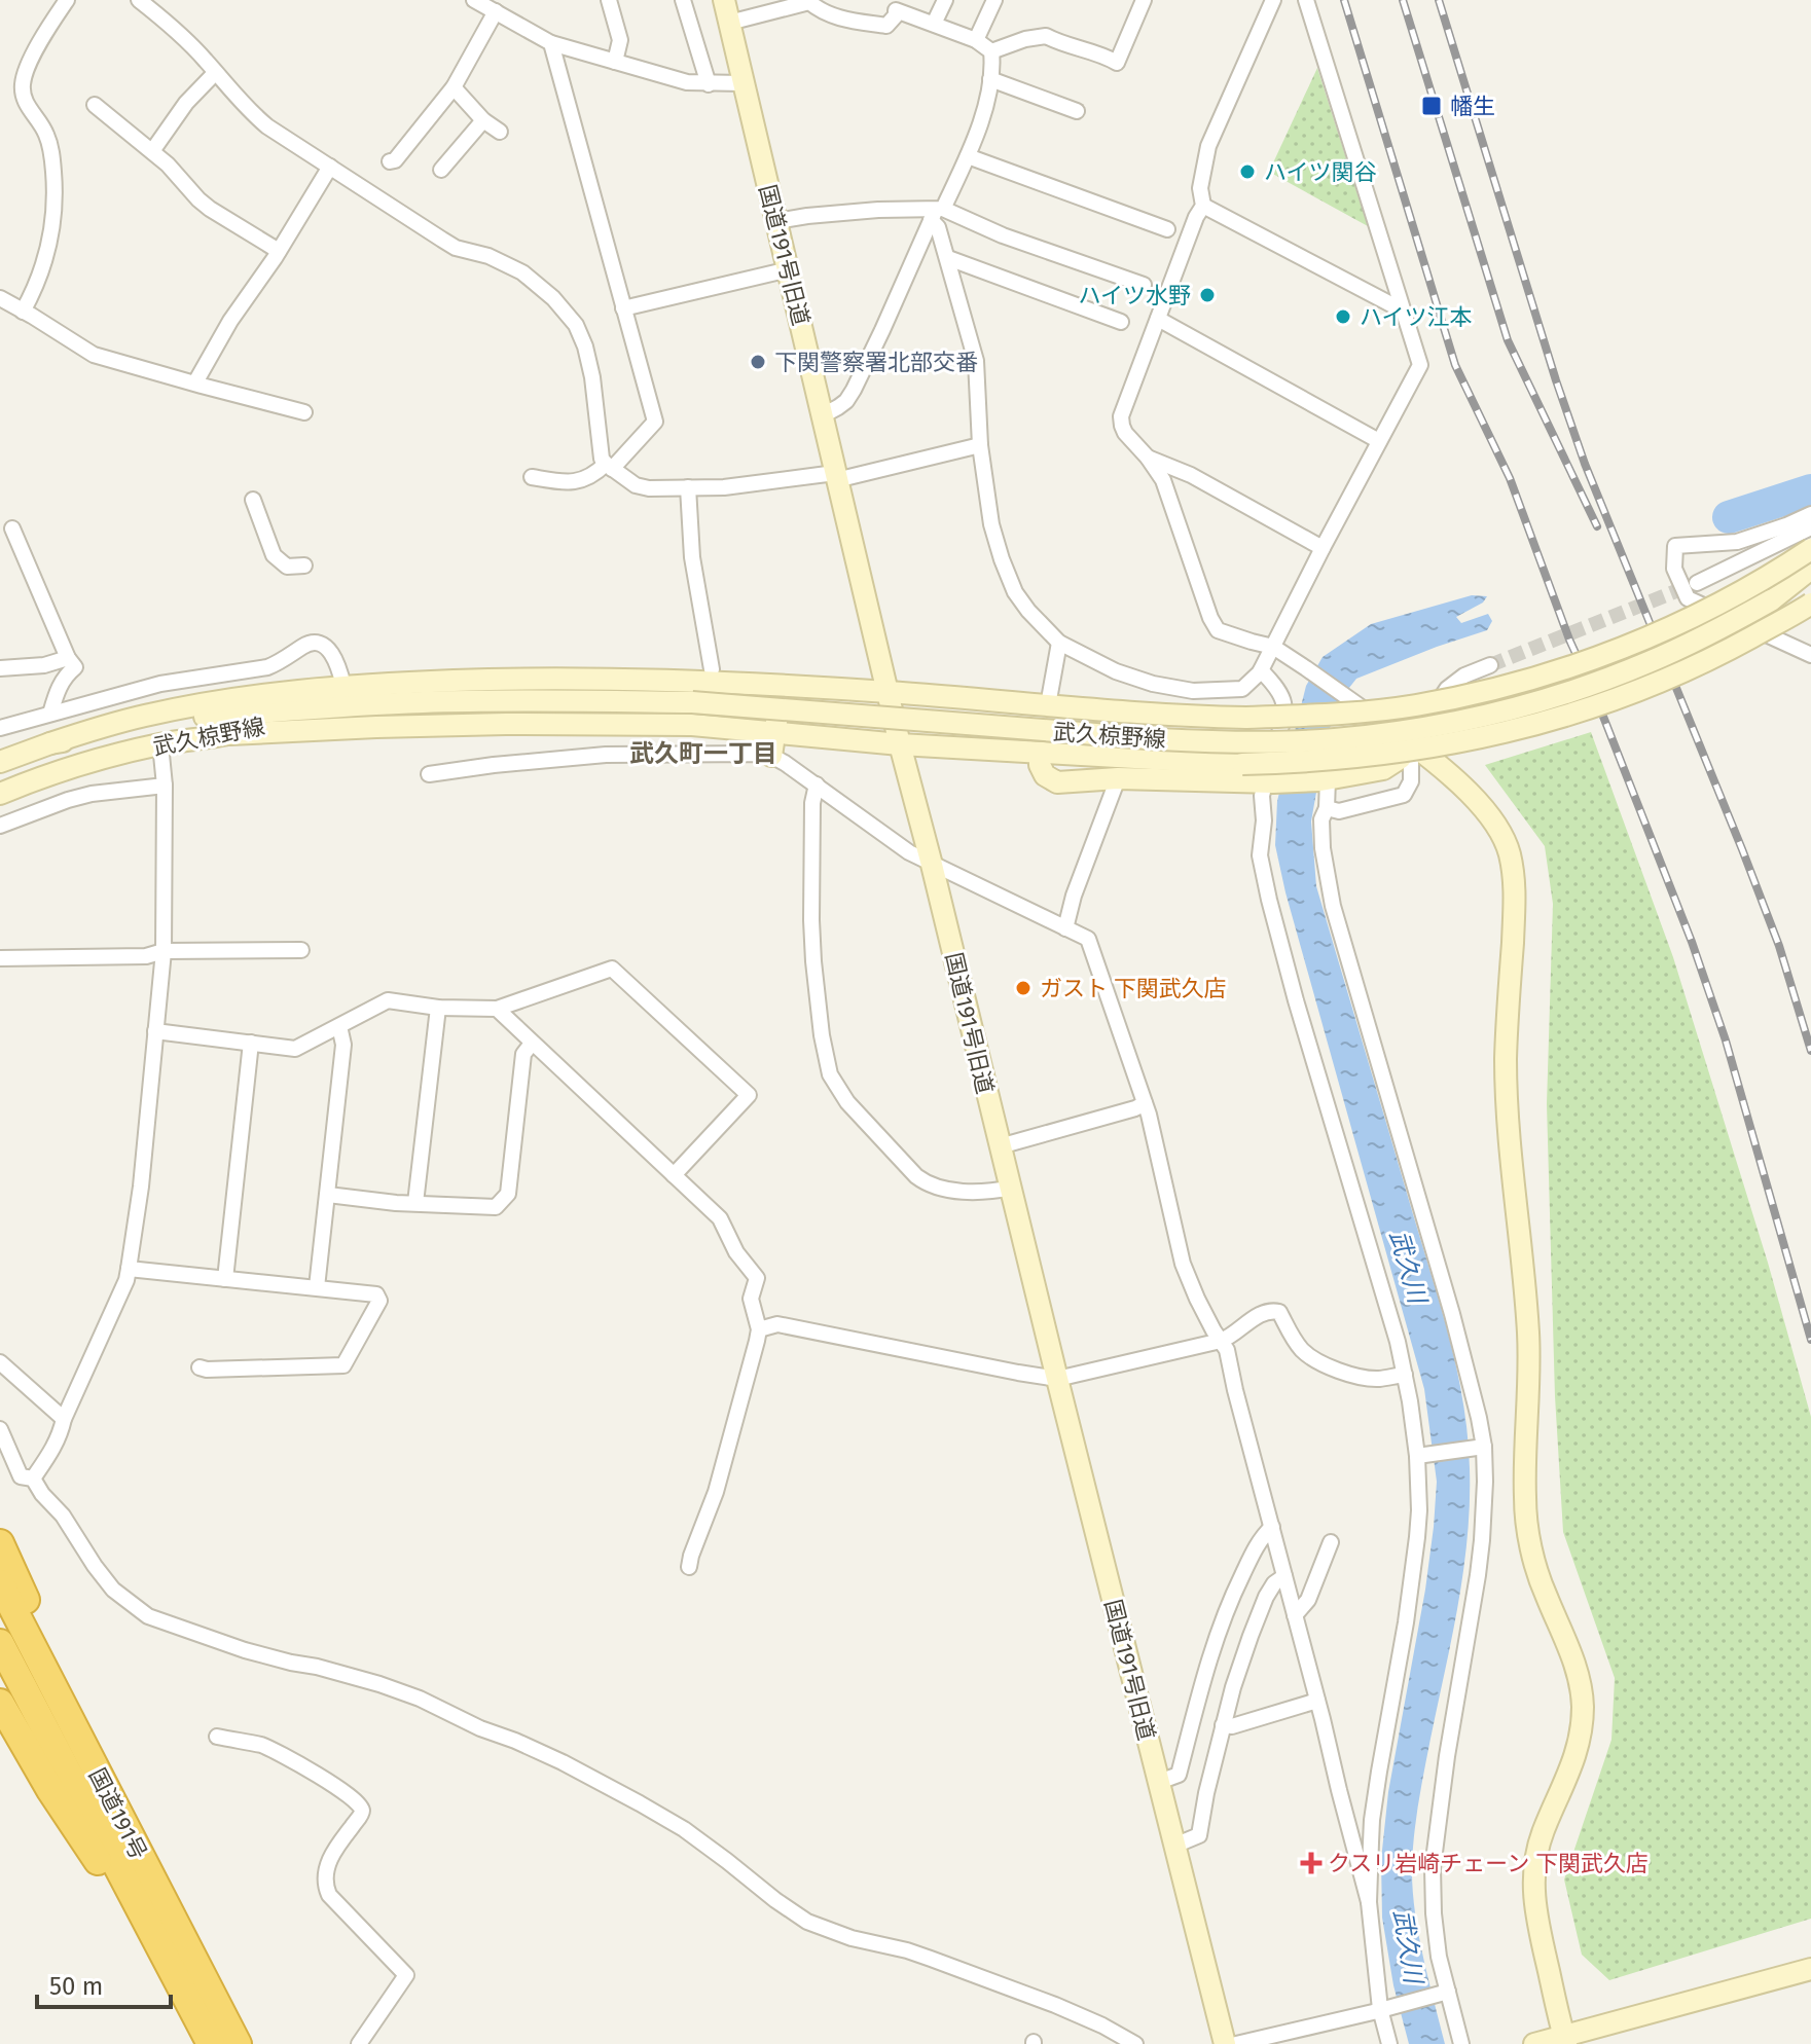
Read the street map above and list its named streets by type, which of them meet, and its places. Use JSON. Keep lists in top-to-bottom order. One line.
{"streets":{"highway":["国道191号"],"main road":["国道191号旧道","武久椋野線"]},"districts":["武久町一丁目"],"water":["武久川"],"places":{"transit":["幡生"],"other":["ハイツ関谷","ハイツ水野","ハイツ江本","下関警察署北部交番","ガスト 下関武久店"],"health":["クスリ岩崎チェーン 下関武久店"]},"scale_bar":"50 m"}
